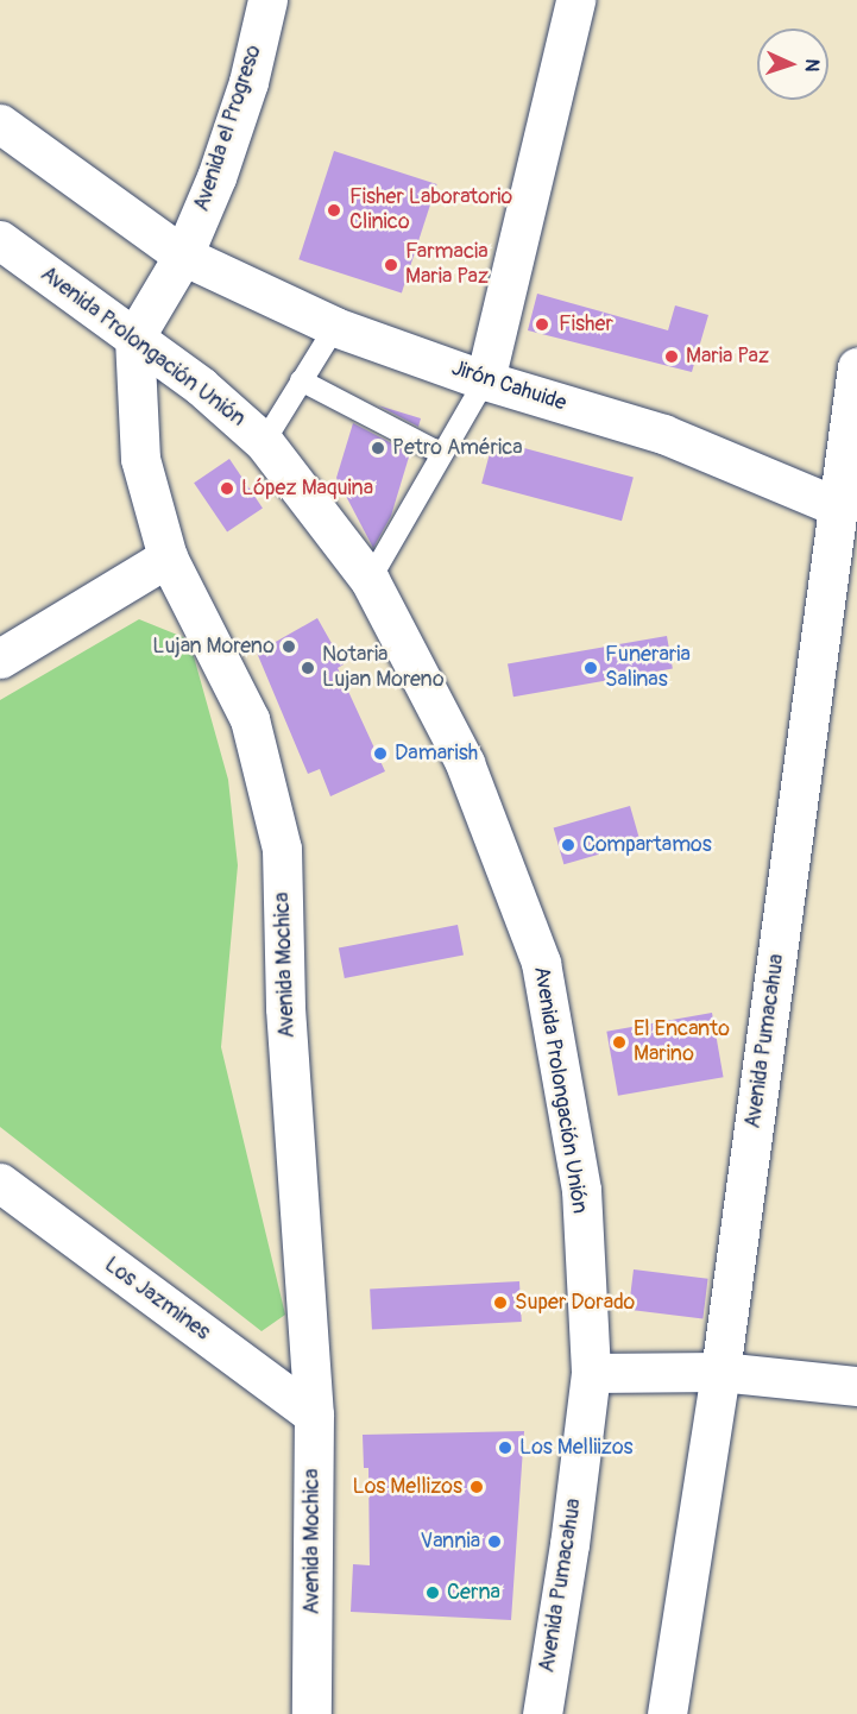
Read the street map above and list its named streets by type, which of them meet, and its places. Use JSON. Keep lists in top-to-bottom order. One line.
{"streets":{"main road":["Avenida el Progreso","Avenida Prolongación Unión","Jirón Cahuide","Avenida Mochica","Avenida Pumacahua","Los Jazmines"]},"crossings":[["Avenida el Progreso","Jirón Cahuide"],["Avenida Prolongación Unión","Avenida Mochica"],["Avenida Prolongación Unión","Avenida Pumacahua"],["Jirón Cahuide","Avenida Pumacahua"],["Avenida Mochica","Los Jazmines"]],"places":["Fisher Laboratorio Clinico","Farmacia Maria Paz","Fisher","Maria Paz","Petro América","López Maquina","Lujan Moreno","Notaria Lujan Moreno","Funeraria Salinas","Damarish","Compartamos","El Encanto Marino","Super Dorado","Los Melliizos","Los Mellizos","Vannia","Cerna"],"north":"right"}
